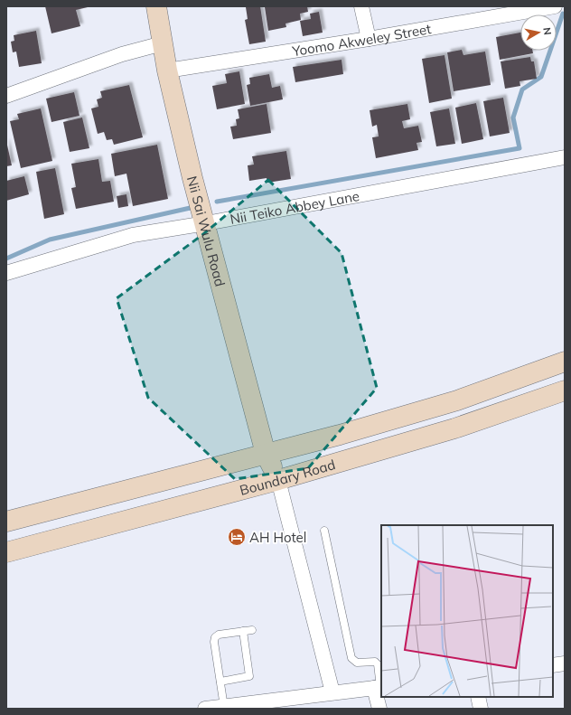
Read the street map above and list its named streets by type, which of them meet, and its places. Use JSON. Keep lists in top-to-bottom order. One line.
{"streets":{"main road":["Nii Sai Wulu Road","Boundary Road"],"street":["Yoomo Akweley Street","Nii Teiko Abbey Lane"]},"crossings":[["Yoomo Akweley Street","Nii Sai Wulu Road"],["Nii Teiko Abbey Lane","Nii Sai Wulu Road"],["Nii Sai Wulu Road","Boundary Road"]],"places":{"hotel":["AH Hotel"]},"north":"right"}
